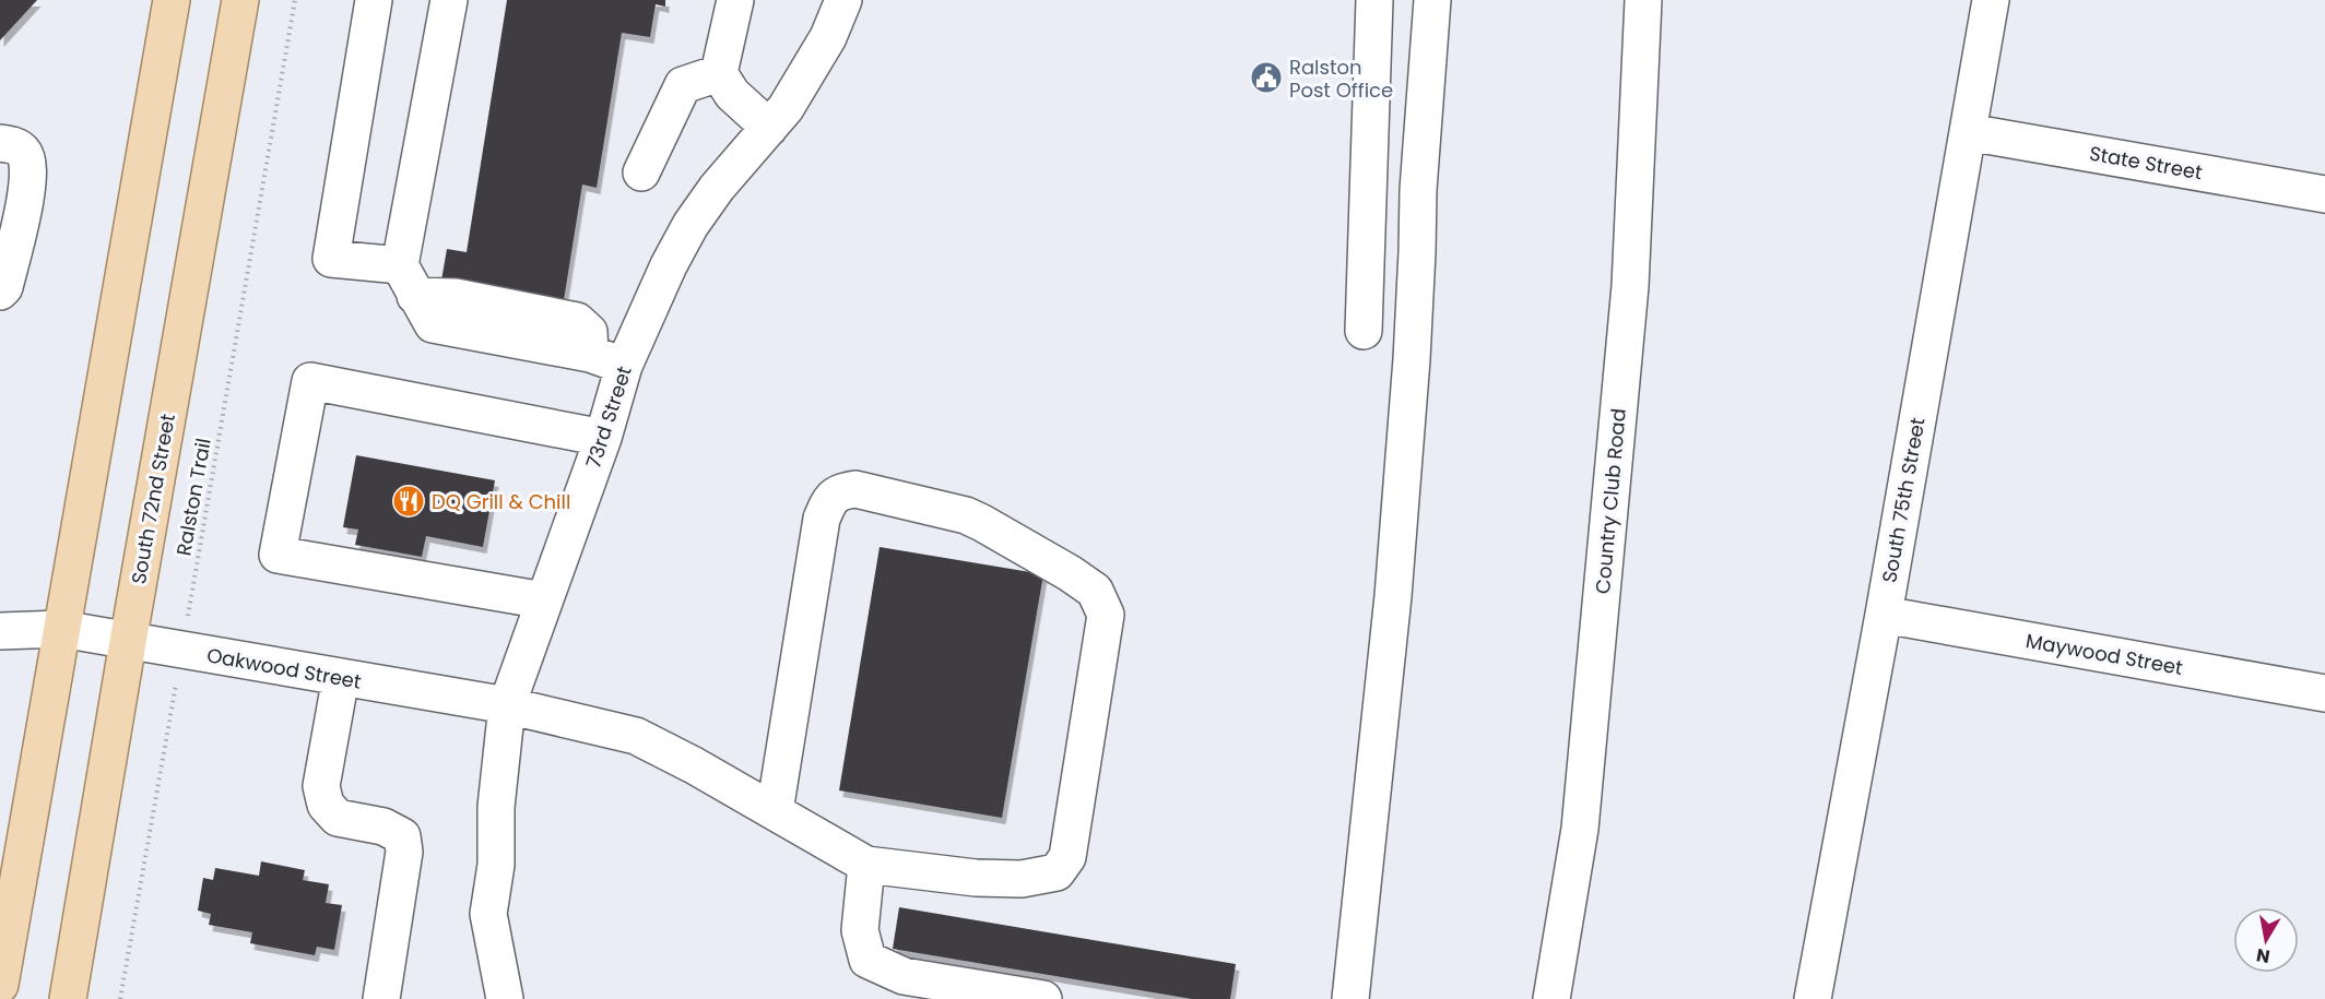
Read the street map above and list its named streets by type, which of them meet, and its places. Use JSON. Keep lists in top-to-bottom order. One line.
{"streets":{"main road":["South 72nd Street"],"street":["State Street","73rd Street","South 75th Street","Country Club Road","Maywood Street","Oakwood Street"],"path":["Ralston Trail"]},"crossings":[["State Street","South 75th Street"],["73rd Street","Oakwood Street"],["Ralston Trail","Oakwood Street"],["South 72nd Street","Oakwood Street"],["South 75th Street","Maywood Street"]],"places":{"public building":["Ralston Post Office"],"restaurant":["DQ Grill & Chill"]},"north":"bottom"}
